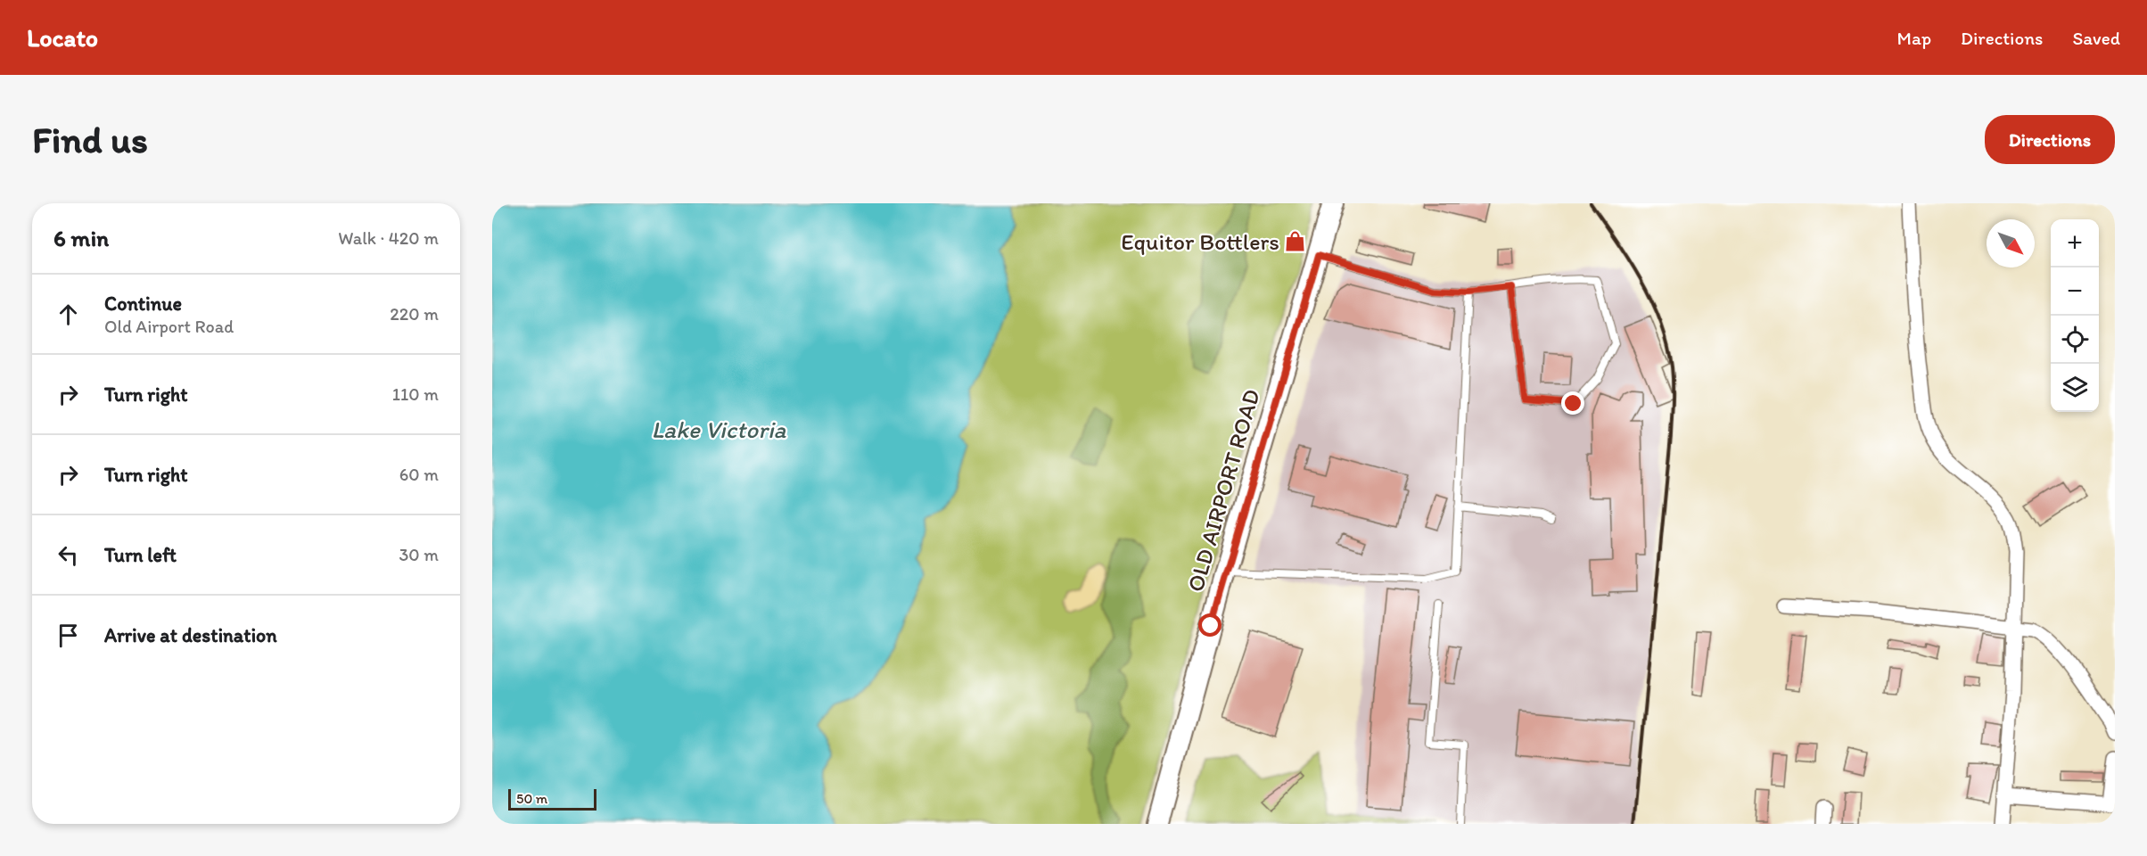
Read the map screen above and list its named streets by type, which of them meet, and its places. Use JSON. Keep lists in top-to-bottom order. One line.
{"streets":{"main road":["OLD AIRPORT ROAD"]},"water":["Lake Victoria"],"places":{"shop":["Equitor Bottlers"]},"scale_bar":"50 m","north":"bottom right","page":{"header":"Locato","nav":["Map","Directions","Saved"],"buttons":"Directions","title":"Find us","heading":["6 min","Walk · 420 m"],"map_buttons":["+","−"],"list":[["Continue","Old Airport Road","220 m"],["Turn right","110 m"],["Turn right","60 m"],["Turn left","30 m"],"Arrive at destination"],"scale":"50 m"}}
